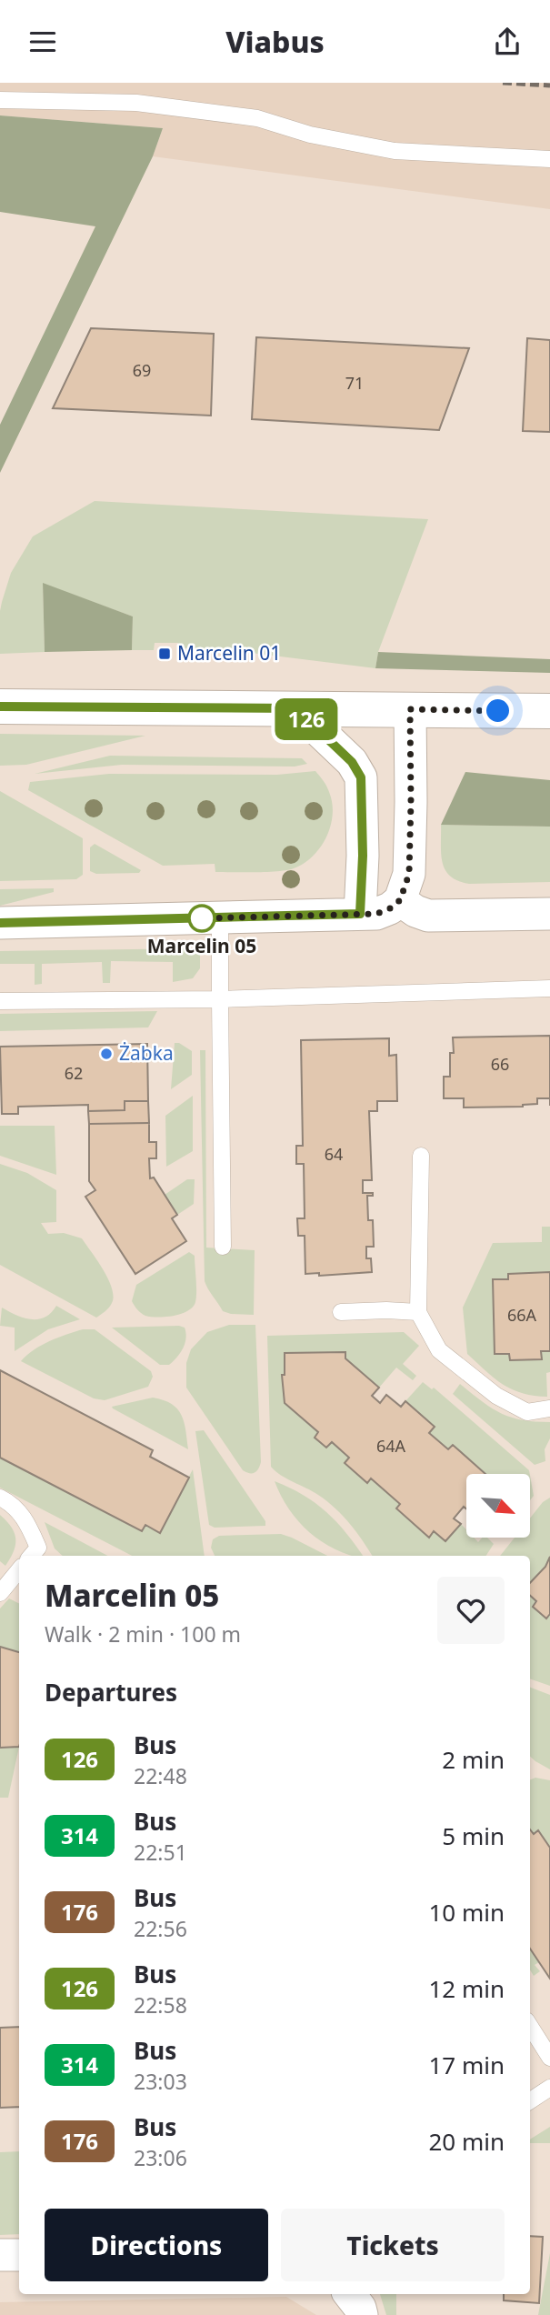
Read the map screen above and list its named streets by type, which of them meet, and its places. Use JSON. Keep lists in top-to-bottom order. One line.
{"places":{"transit":["Marcelin 01"],"other":["Marcelin 05","Żabka"]},"lines":["bus line 126"],"house_numbers":["69","71","66","62","64","66A","64A"],"north":"bottom right","page":{"header":"Viabus","on_map":"126","heading":[["Marcelin 05","Walk · 2 min · 100 m"],"Departures"],"list":[{"mark":"126","name":"Bus","note":"22:48","value":"2 min"},{"mark":"314","name":"Bus","note":"22:51","value":"5 min"},{"mark":"176","name":"Bus","note":"22:56","value":"10 min"},{"mark":"126","name":"Bus","note":"22:58","value":"12 min"},{"mark":"314","name":"Bus","note":"23:03","value":"17 min"},{"mark":"176","name":"Bus","note":"23:06","value":"20 min"}],"buttons":["Directions","Tickets"]}}
